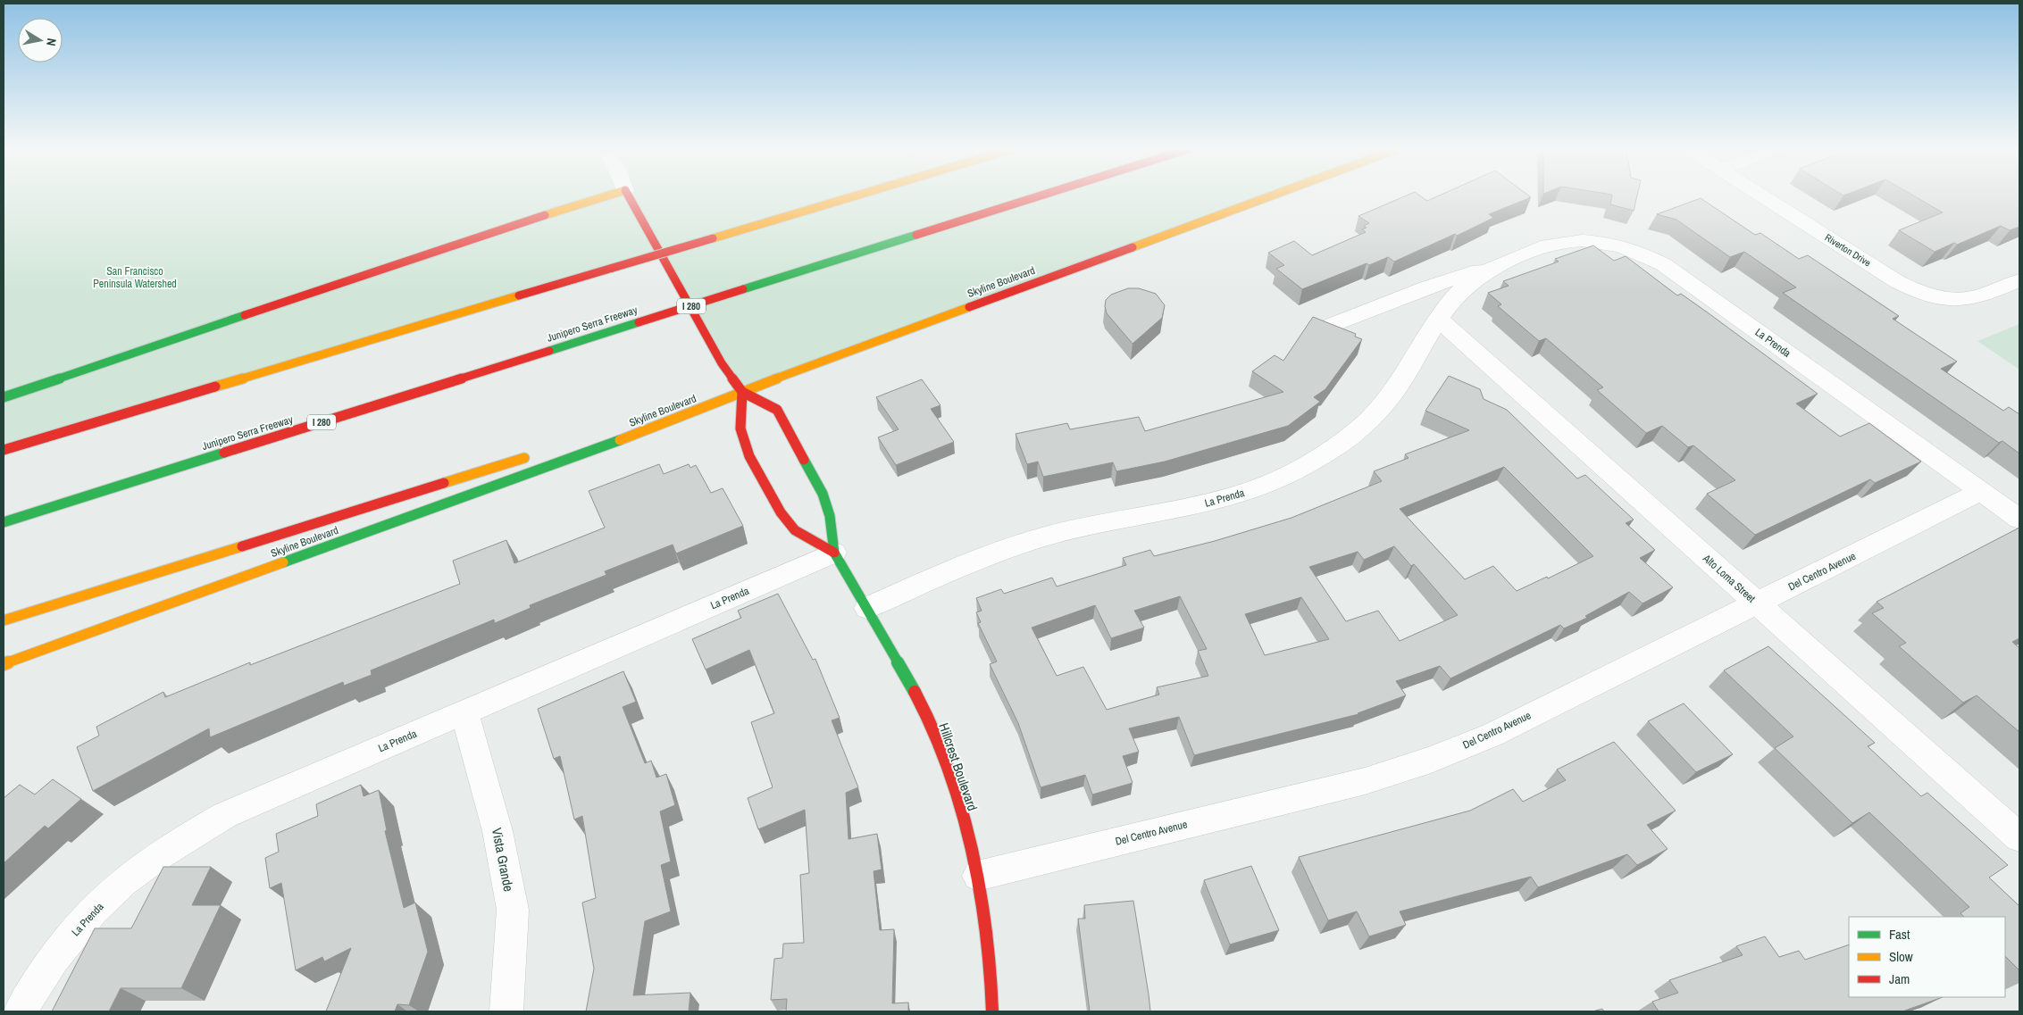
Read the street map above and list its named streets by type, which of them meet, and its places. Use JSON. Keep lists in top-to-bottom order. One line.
{"streets":{"main road":["Skyline Boulevard","I 280","Junipero Serra Freeway","Hillcrest Boulevard"],"street":["Riverton Drive","La Prenda","Del Centro Avenue","Alto Loma Street","Vista Grande"]},"crossings":[["Skyline Boulevard","Hillcrest Boulevard"],["La Prenda","Del Centro Avenue"],["La Prenda","Alto Loma Street"],["La Prenda","Hillcrest Boulevard"],["La Prenda","Vista Grande"],["Del Centro Avenue","Alto Loma Street"],["Del Centro Avenue","Hillcrest Boulevard"]],"parks":["San Francisco Peninsula Watershed"],"legend":["Fast","Slow","Jam"],"north":"right"}
